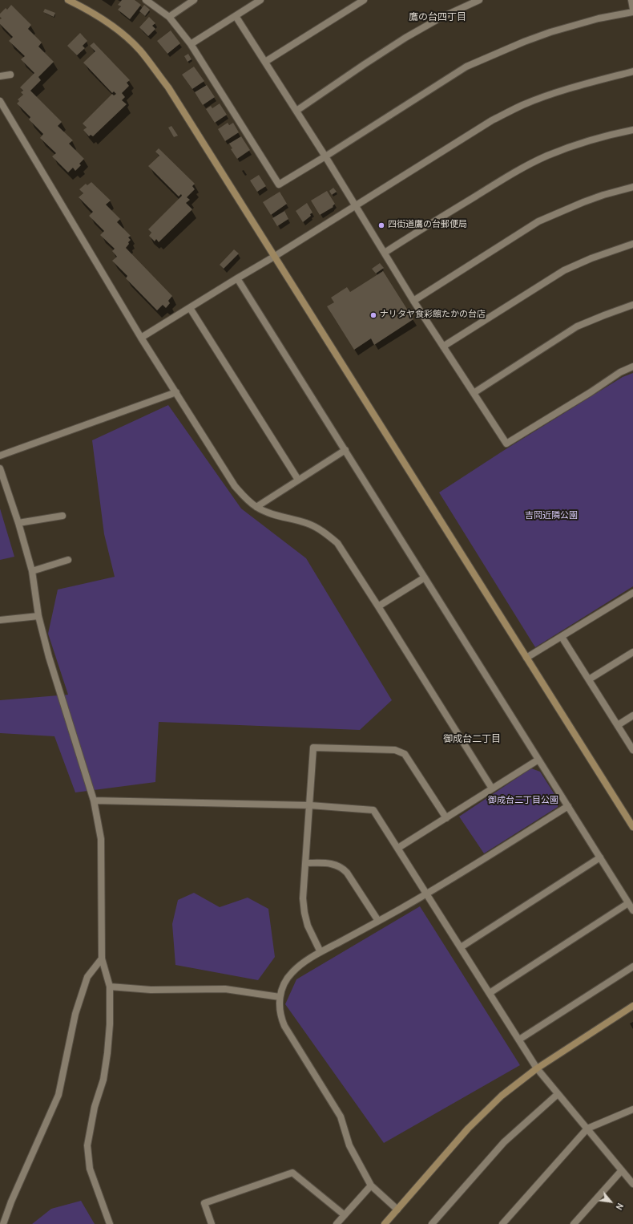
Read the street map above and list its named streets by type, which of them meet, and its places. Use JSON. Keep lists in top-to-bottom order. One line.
{"districts":["鷹の台四丁目","御成台二丁目"],"parks":["吉岡近隣公園","御成台二丁目公園"],"places":["四街道鷹の台郵便局","ナリタヤ食彩館たかの台店"],"north":"bottom right"}
